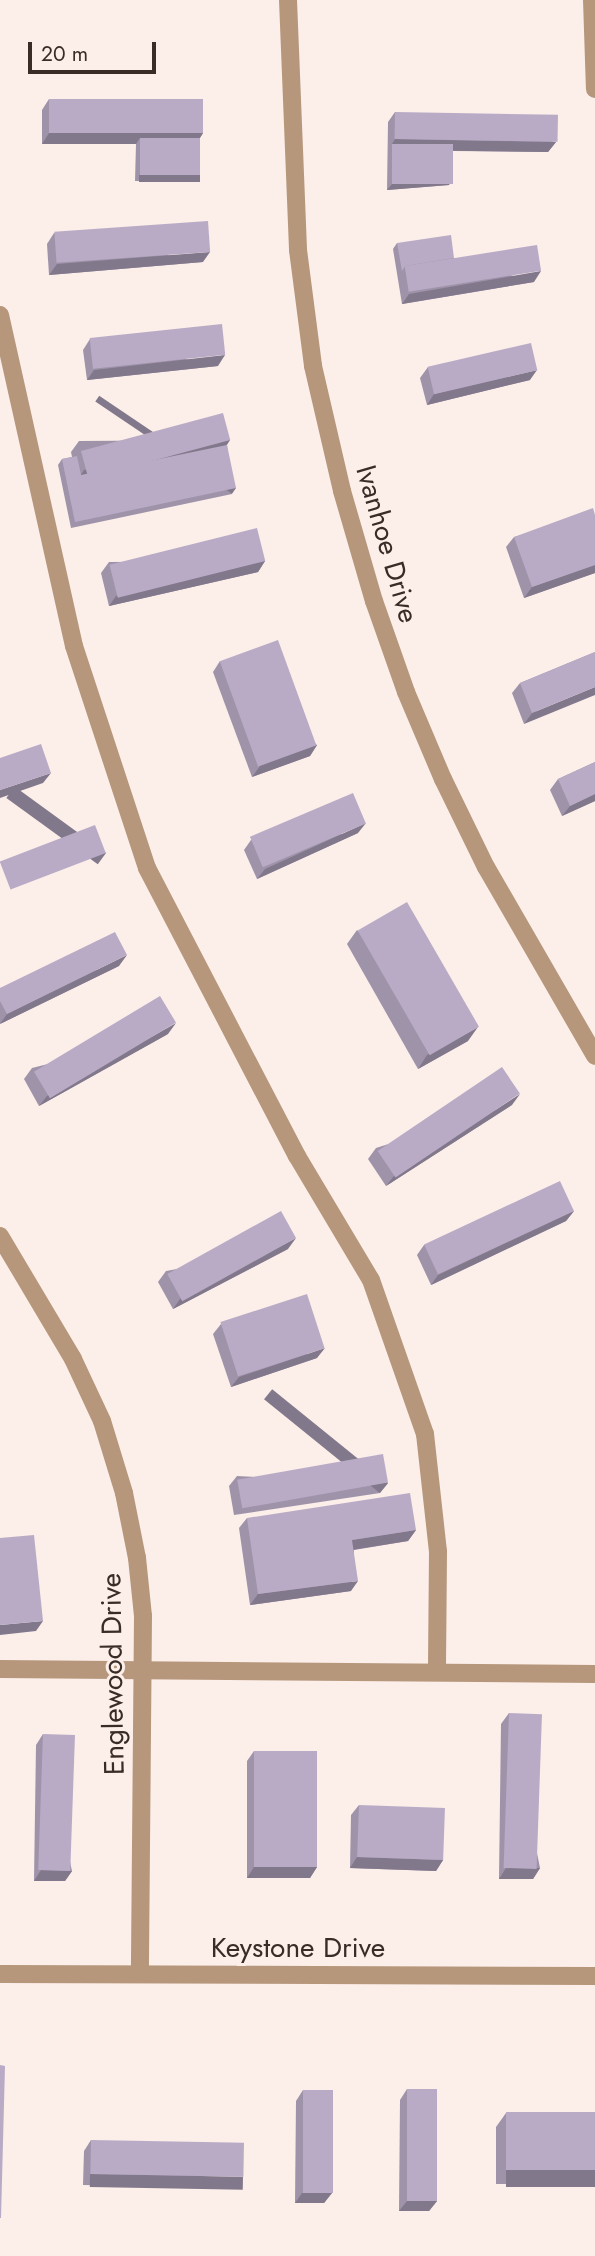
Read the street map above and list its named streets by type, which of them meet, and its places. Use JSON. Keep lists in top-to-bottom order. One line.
{"streets":{"street":["Ivanhoe Drive","Englewood Drive","Keystone Drive"]},"crossings":[["Englewood Drive","Keystone Drive"]],"scale_bar":"20 m"}
